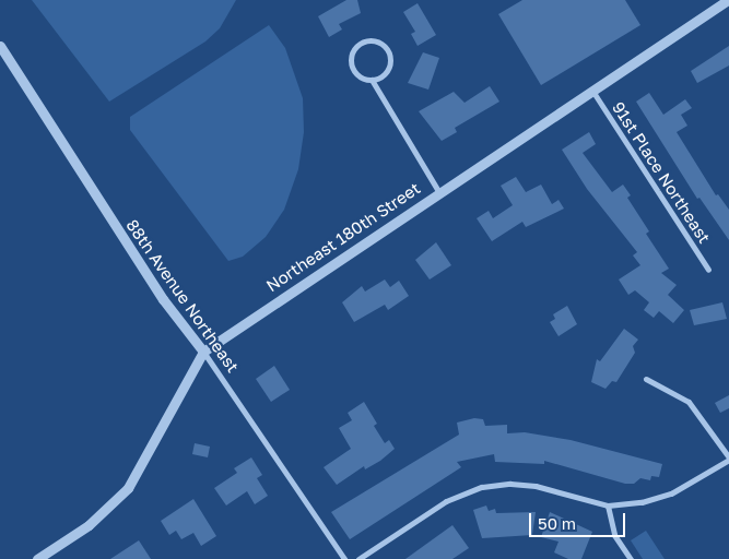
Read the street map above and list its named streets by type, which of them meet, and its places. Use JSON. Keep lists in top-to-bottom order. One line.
{"streets":{"street":["91st Place Northeast","Northeast 180th Street","88th Avenue Northeast"]},"crossings":[["91st Place Northeast","Northeast 180th Street"],["Northeast 180th Street","88th Avenue Northeast"]],"scale_bar":"50 m"}
